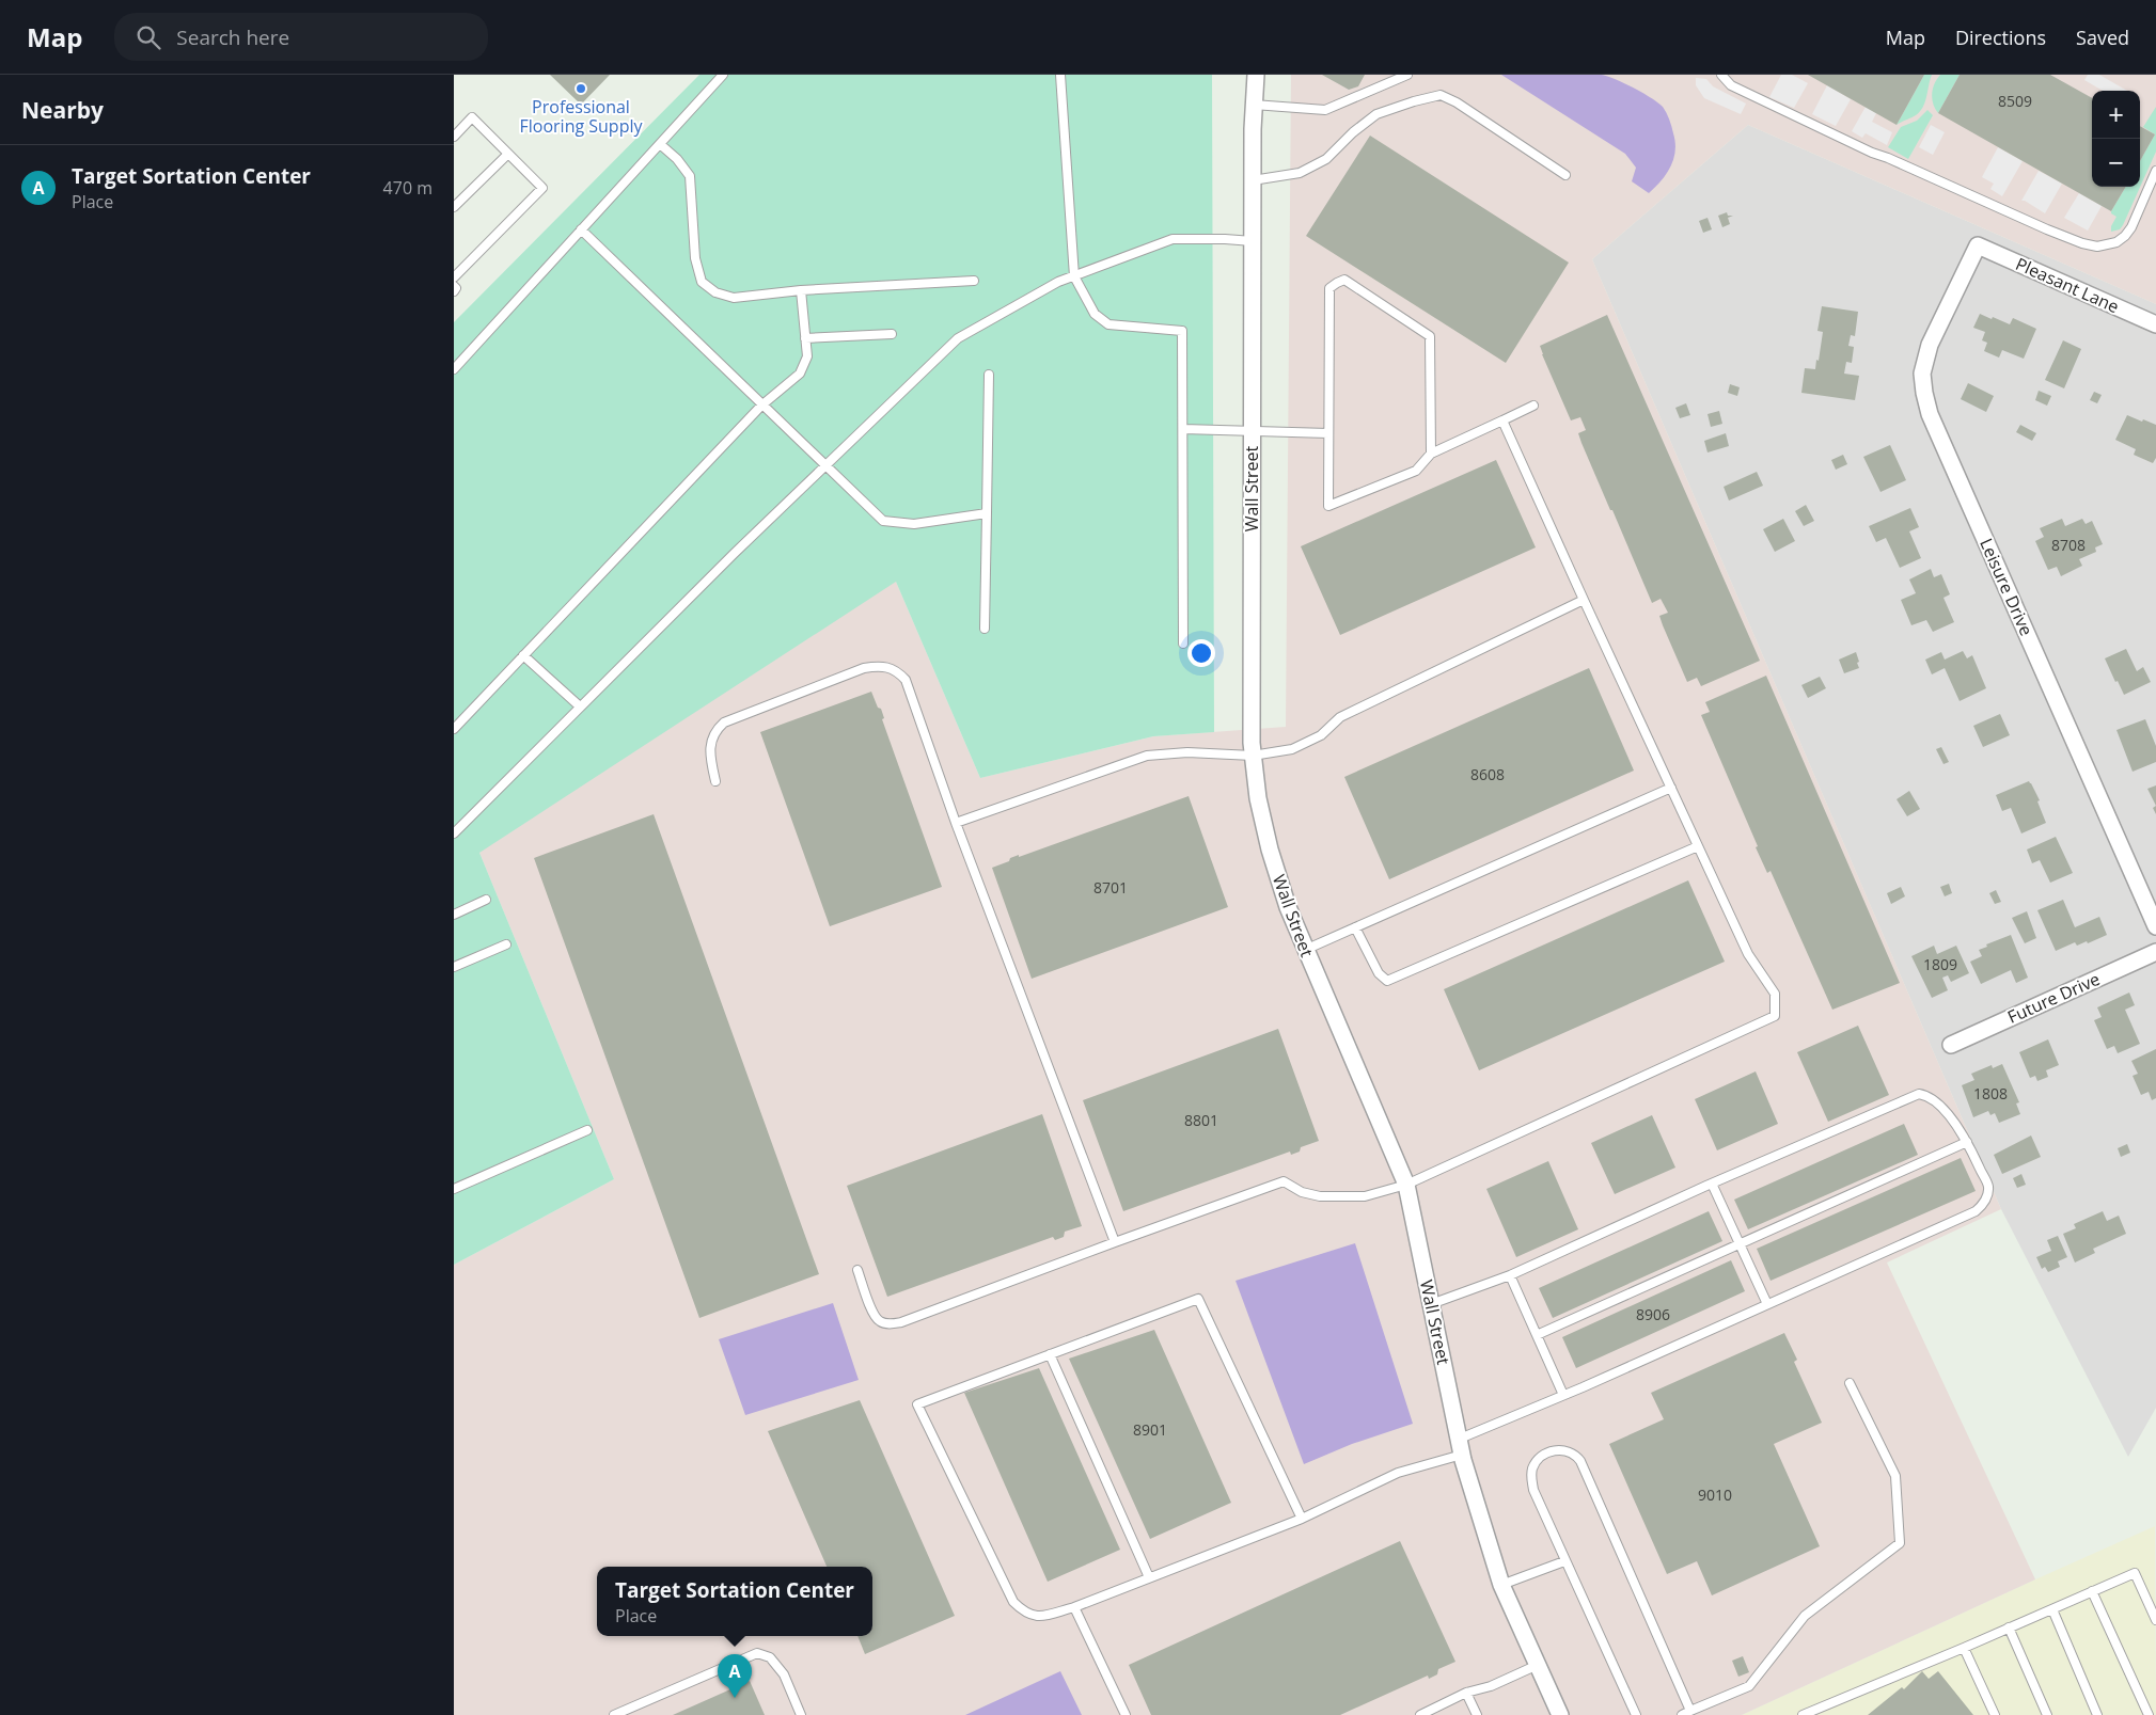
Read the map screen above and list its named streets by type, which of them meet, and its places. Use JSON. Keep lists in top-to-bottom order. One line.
{"streets":{"street":["Pleasant Lane","Wall Street","Leisure Drive","Future Drive"]},"crossings":[["Pleasant Lane","Leisure Drive"]],"places":["Professional Flooring Supply"],"house_numbers":["8509","8708","8608","8701","1809","1808","8801","8906","8901","9010"],"page":{"header":"Map","search":"Search here","nav":["Map","Directions","Saved"],"heading":"Nearby","map_buttons":["+","−"],"list":[{"mark":"A","name":"Target Sortation Center","note":"Place","value":"470 m"}],"popup":["Target Sortation Center","Place"],"pins":"A"}}
